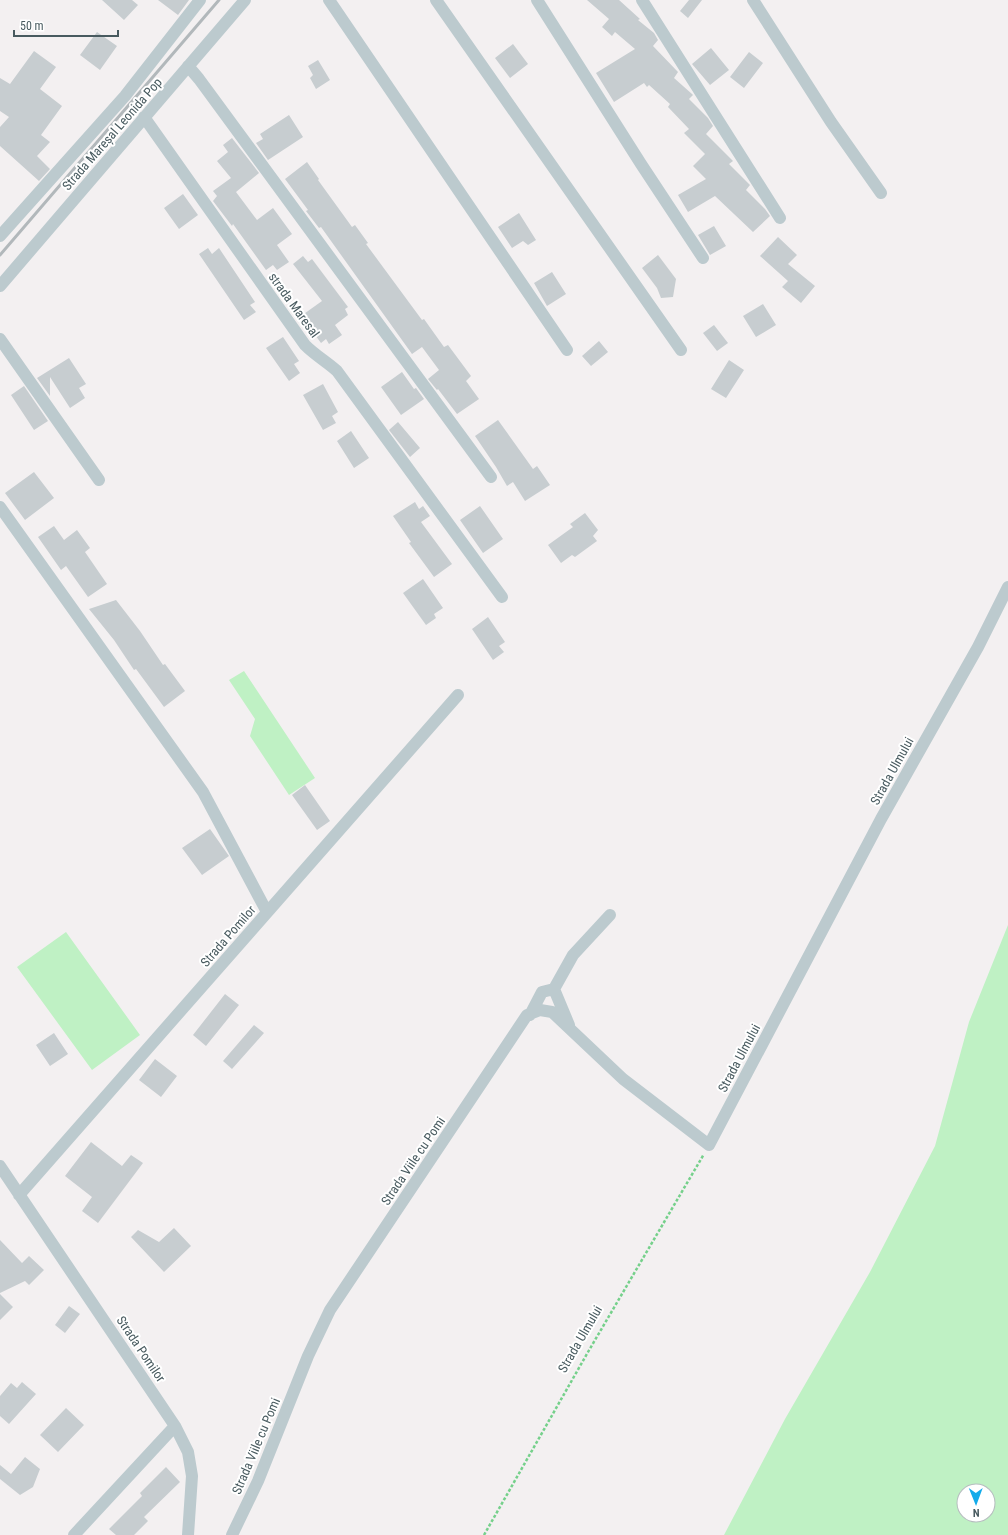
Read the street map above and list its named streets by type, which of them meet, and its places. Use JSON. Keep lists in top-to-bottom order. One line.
{"streets":{"street":["Strada Mareșal Leonida Pop","strada Maresal","Strada Ulmului","Strada Pomilor","Strada Viile cu Pomi"]},"crossings":[["Strada Mareșal Leonida Pop","strada Maresal"]],"scale_bar":"50 m","north":"bottom"}
